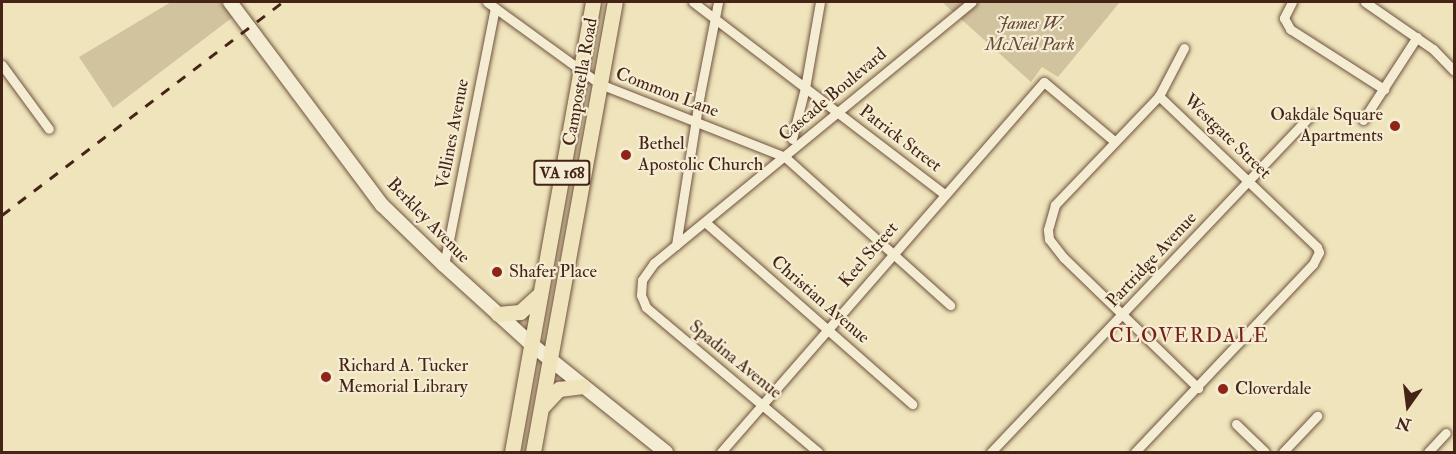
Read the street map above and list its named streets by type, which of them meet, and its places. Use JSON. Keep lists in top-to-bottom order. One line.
{"streets":{"main road":["Campostella Road","VA 168"],"street":["Common Lane","Cascade Boulevard","Vellines Avenue","Westgate Street","Patrick Street","Berkley Avenue","Keel Street","Partridge Avenue","Christian Avenue","Spadina Avenue"]},"crossings":[["Campostella Road","Common Lane"],["Campostella Road","Berkley Avenue"],["Common Lane","Cascade Boulevard"],["Common Lane","Vellines Avenue"],["Common Lane","Keel Street"],["Cascade Boulevard","Patrick Street"],["Cascade Boulevard","Christian Avenue"],["Cascade Boulevard","Spadina Avenue"],["Vellines Avenue","Berkley Avenue"],["Westgate Street","Keel Street"],["Westgate Street","Partridge Avenue"],["Patrick Street","Keel Street"],["Keel Street","Christian Avenue"],["Keel Street","Spadina Avenue"]],"districts":["CLOVERDALE"],"parks":["James W. McNeil Park"],"places":["Oakdale Square Apartments","Bethel Apostolic Church","Shafer Place","Richard A. Tucker Memorial Library","Cloverdale"],"north":"bottom"}
